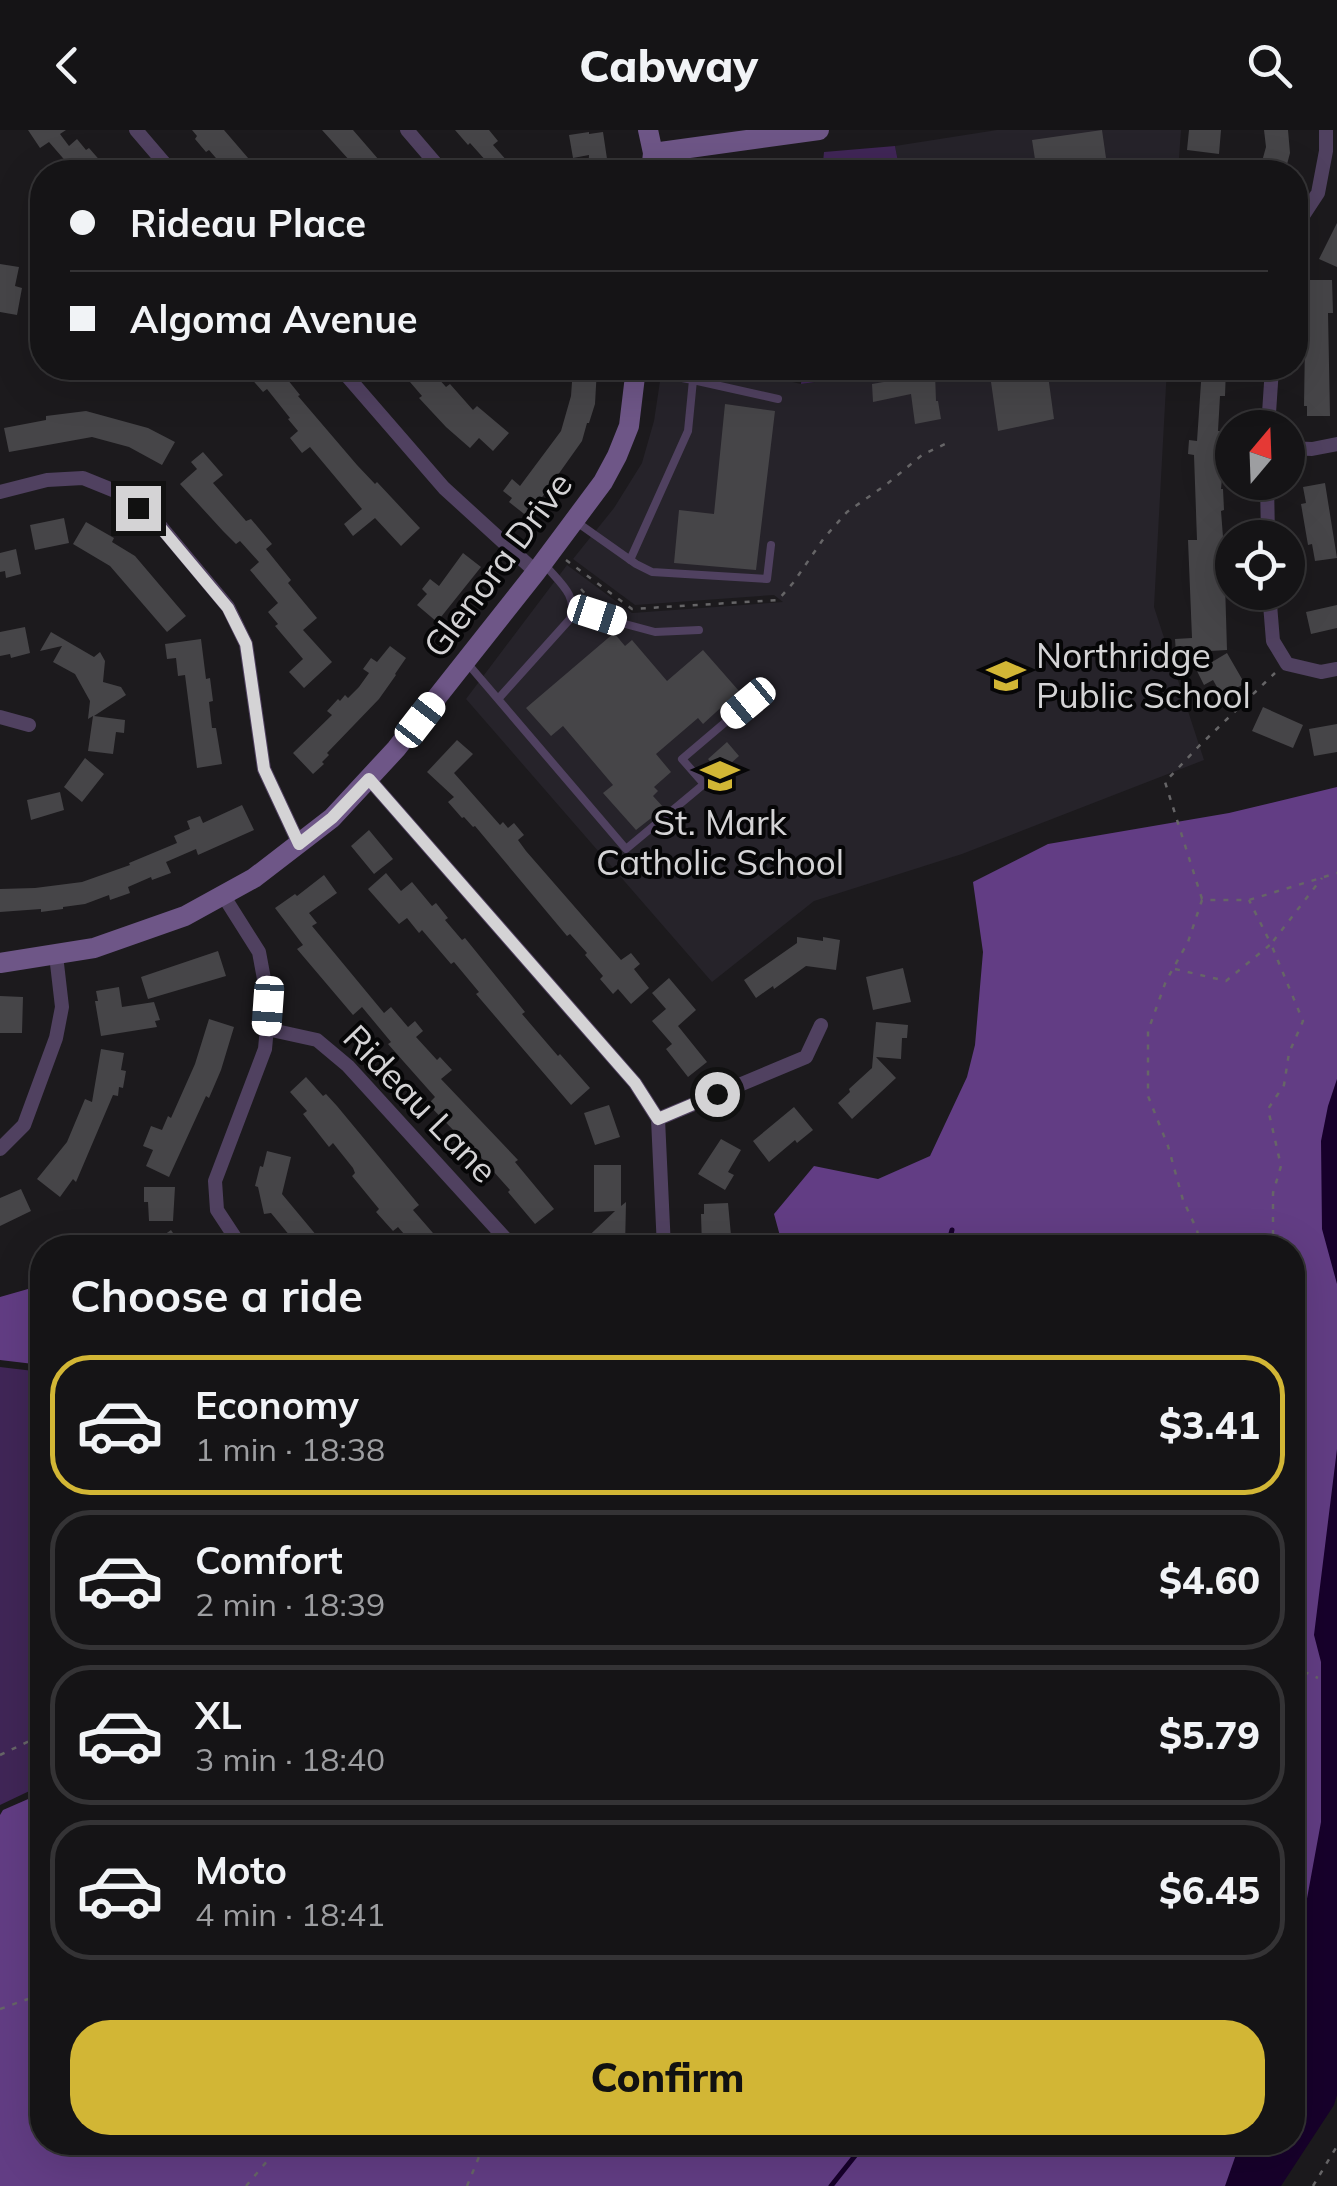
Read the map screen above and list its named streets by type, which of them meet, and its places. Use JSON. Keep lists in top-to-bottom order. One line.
{"streets":{"street":["Glenora Drive","Rideau Lane"]},"places":{"school or university":["Northridge Public School","St. Mark Catholic School"]},"north":"top","page":{"header":"Cabway","banner":["Rideau Place","Algoma Avenue"],"heading":"Choose a ride","list":[{"name":"Economy","note":"1 min · 18:38","value":"$3.41"},{"name":"Comfort","note":"2 min · 18:39","value":"$4.60"},{"name":"XL","note":"3 min · 18:40","value":"$5.79"},{"name":"Moto","note":"4 min · 18:41","value":"$6.45"}],"buttons":"Confirm"}}
